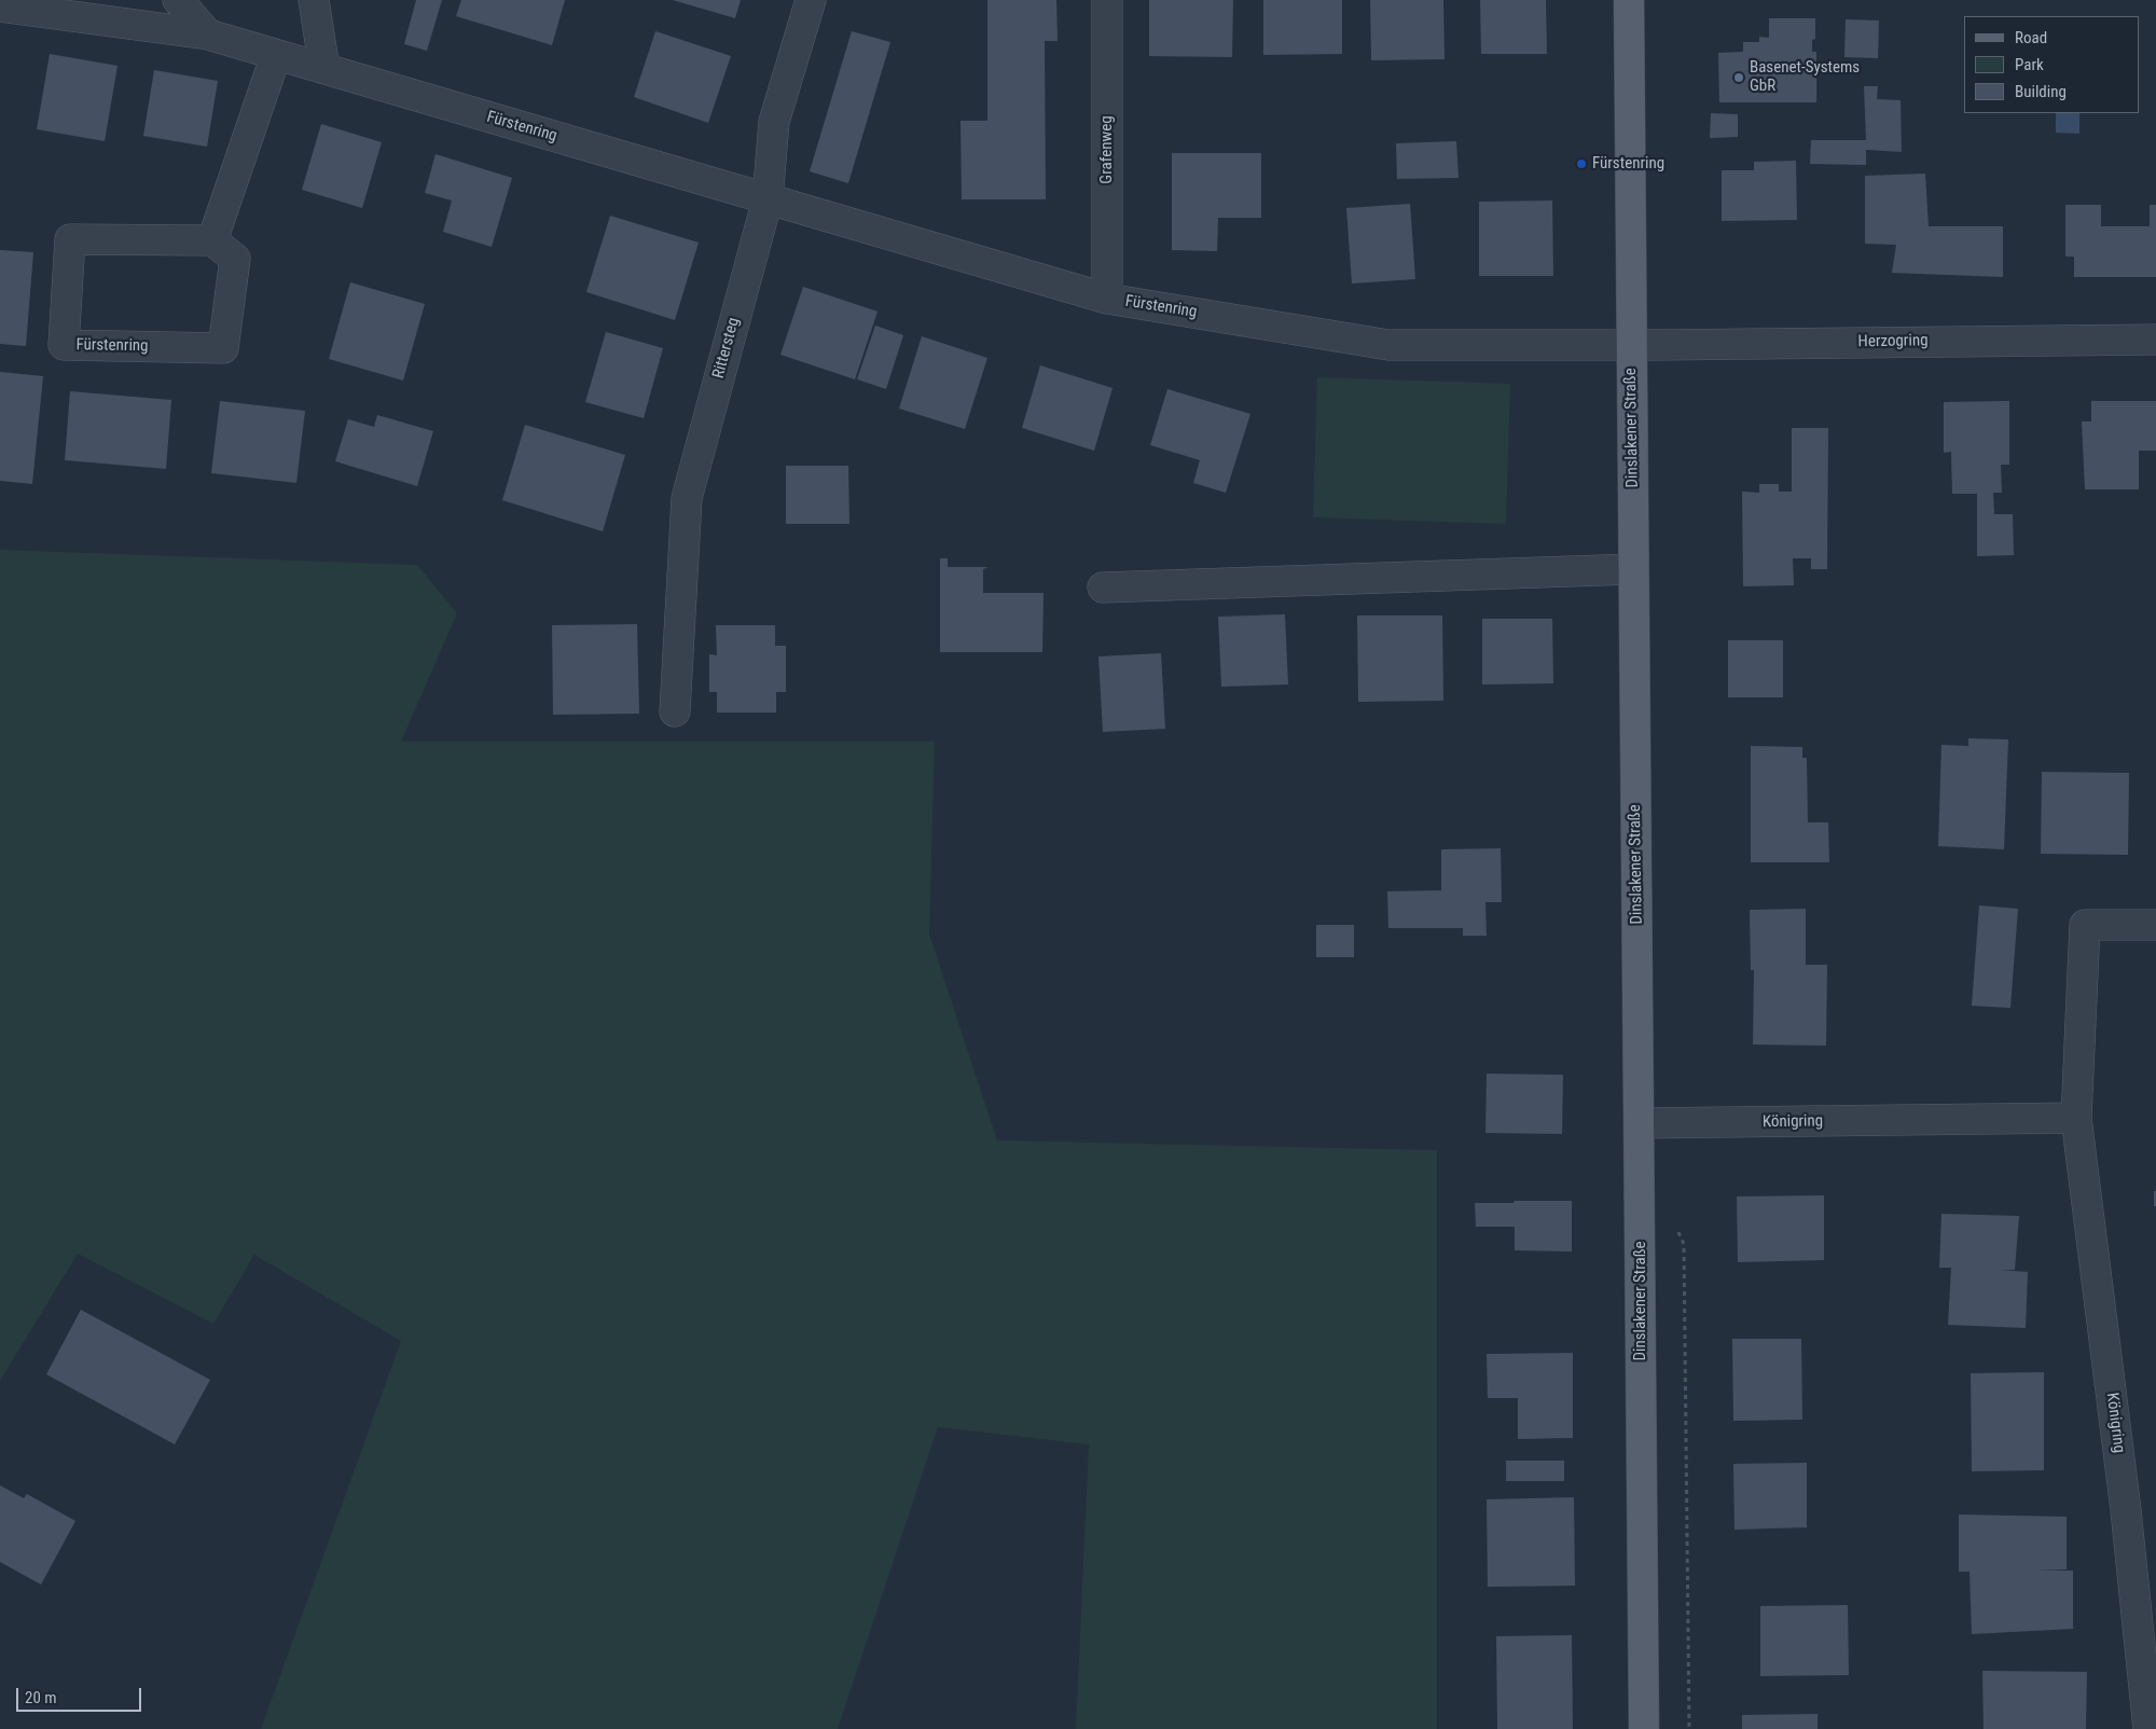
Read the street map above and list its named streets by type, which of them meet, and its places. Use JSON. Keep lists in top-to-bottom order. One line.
{"streets":{"main road":["Dinslakener Straße"],"street":["Fürstenring","Grafenweg","Herzogring","Rittersteg","Königring"]},"crossings":[["Fürstenring","Grafenweg"],["Fürstenring","Herzogring"],["Fürstenring","Rittersteg"],["Fürstenring","Dinslakener Straße"],["Herzogring","Dinslakener Straße"],["Dinslakener Straße","Königring"]],"places":["Basenet-Systems GbR","Fürstenring"],"legend":["Road","Park","Building"],"scale_bar":"20 m"}
